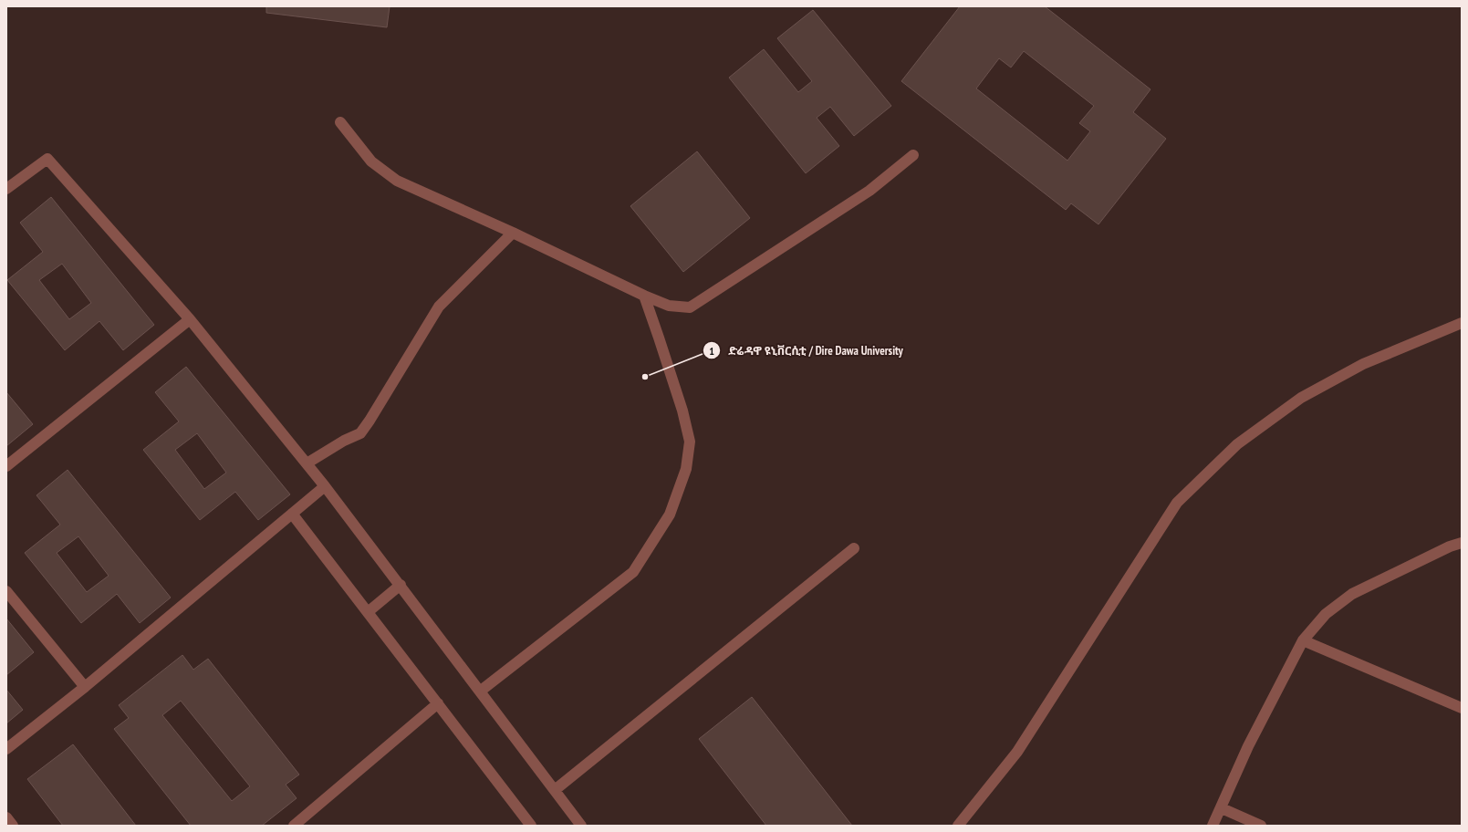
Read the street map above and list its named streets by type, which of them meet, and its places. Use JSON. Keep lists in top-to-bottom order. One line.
{"places":["ድሬዳዋ ዩኒቨርሲቲ / Dire Dawa University"]}
